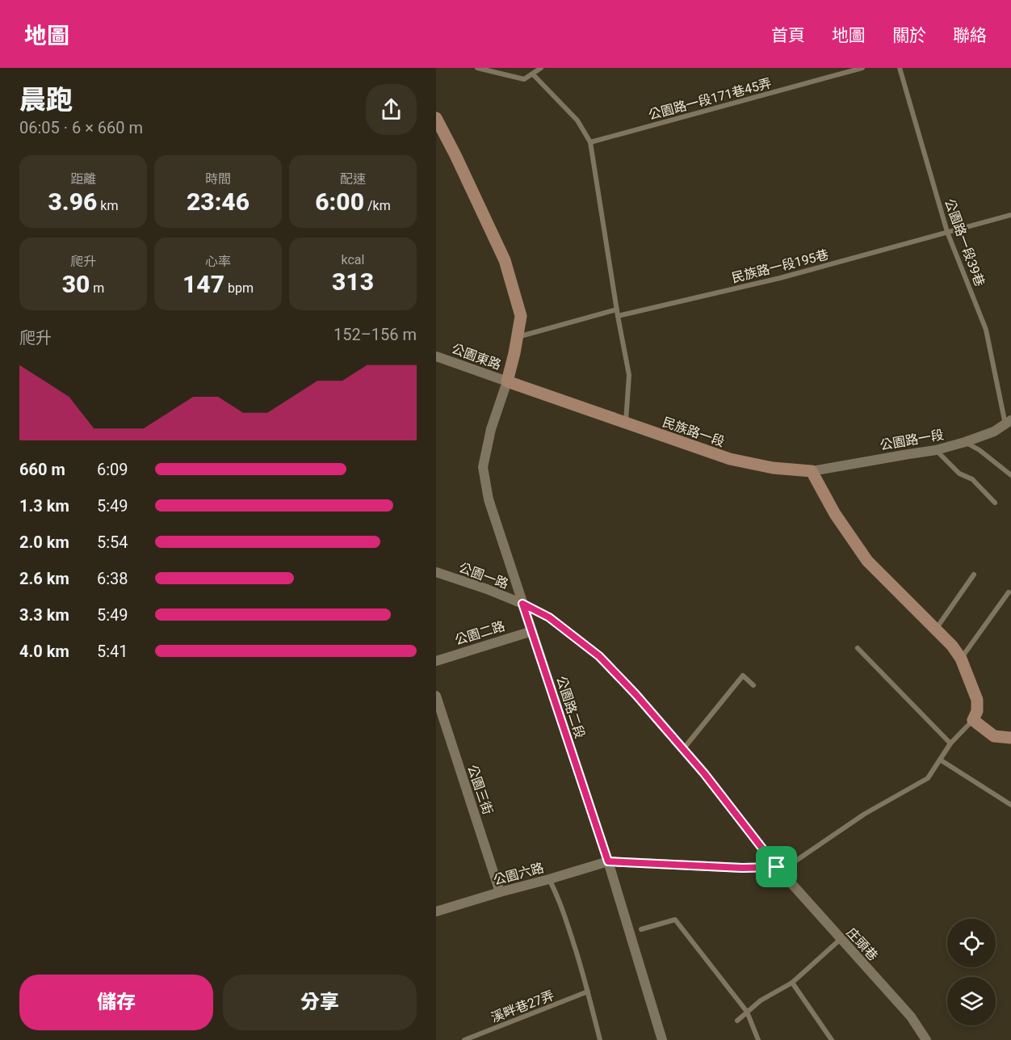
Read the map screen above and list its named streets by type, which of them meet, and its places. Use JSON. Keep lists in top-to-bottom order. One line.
{"streets":{"street":["公園東路","民族路一段","公園路一段","公園一路","公園二路","公園路二段","公園三街","公園六路","庄頭巷"],"lane":["公園路一段171巷45弄","公園路一段39巷","民族路一段195巷","溪畔巷27弄"]},"crossings":[["公園路一段39巷","民族路一段195巷"],["公園路一段39巷","公園路一段"],["公園東路","民族路一段"],["公園東路","公園路二段"],["民族路一段","公園路一段"],["民族路一段","公園路二段"],["公園一路","公園路二段"],["公園二路","公園路二段"],["公園路二段","公園六路"],["公園三街","公園六路"],["公園六路","庄頭巷"]],"page":{"header":"地圖","nav":["首頁","地圖","關於","聯絡"],"heading":["晨跑","06:05 · 6 × 660 m"],"stats":[["距離","3.96 km"],["時間","23:46"],["配速","6:00 /km"],["爬升","30 m"],["心率","147 bpm"],["kcal","313"]],"chart":["爬升","152–156 m"],"list":[{"name":"660 m","note":"6:09"},{"name":"1.3 km","note":"5:49"},{"name":"2.0 km","note":"5:54"},{"name":"2.6 km","note":"6:38"},{"name":"3.3 km","note":"5:49"},{"name":"4.0 km","note":"5:41"}],"buttons":["儲存","分享"]}}
